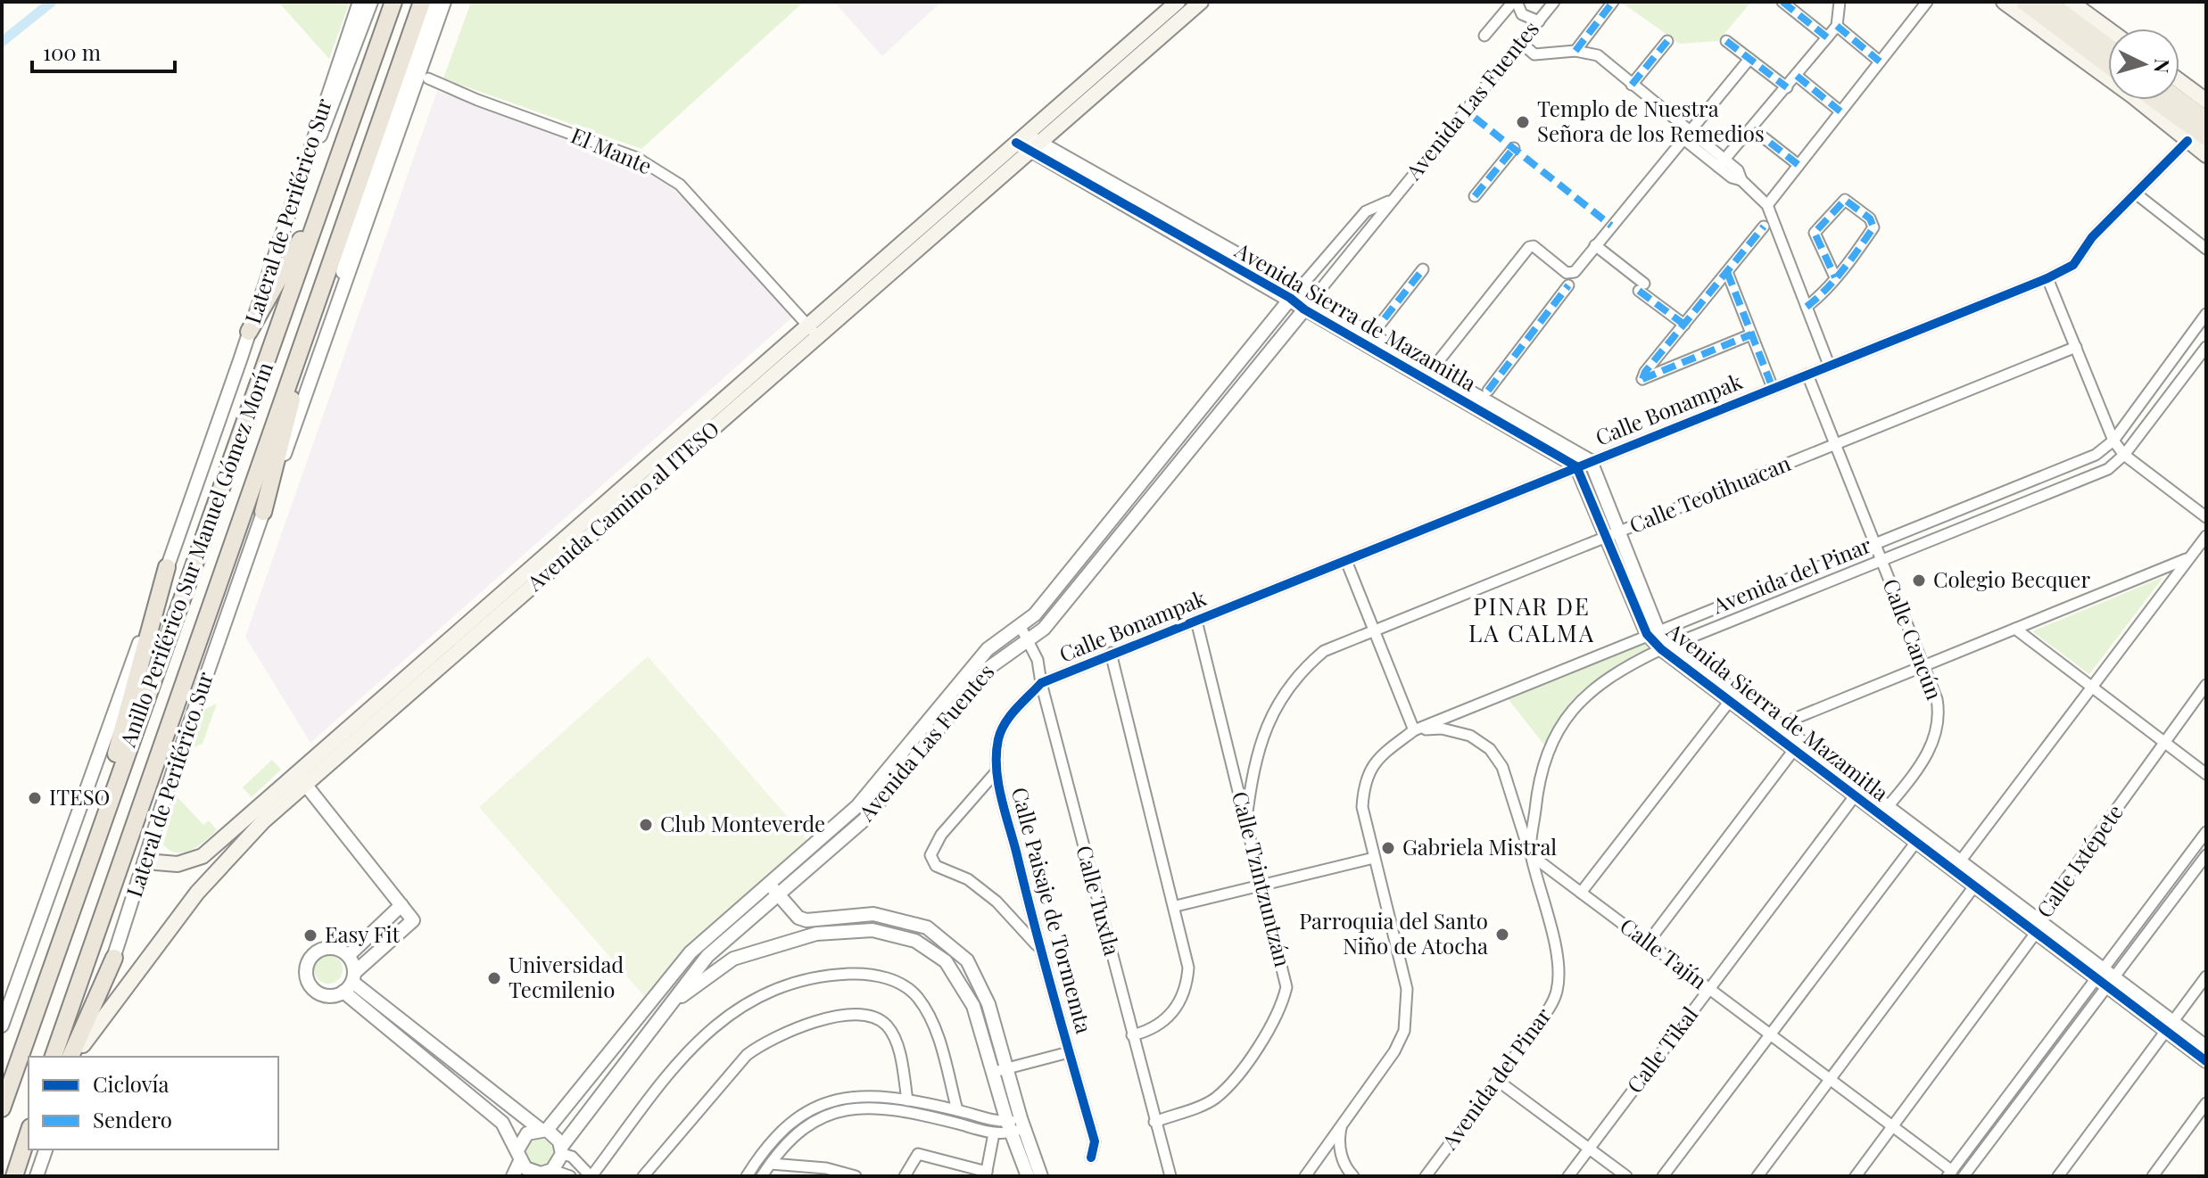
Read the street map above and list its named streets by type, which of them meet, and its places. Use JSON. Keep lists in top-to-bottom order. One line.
{"streets":{"highway":["Anillo Periférico Sur Manuel Gómez Morín"],"main road":["Avenida Camino al ITESO"],"street":["Avenida Las Fuentes","El Mante","Lateral de Periférico Sur","Avenida Sierra de Mazamitla","Calle Bonampak","Calle Teotihuacan","Avenida del Pinar","Calle Cancún","Calle Ixtépete","Calle Tzintzuntzán","Calle Tuxtla","Calle Paisaje de Tormemta","Calle Tajín","Calle Tikal"]},"crossings":[["Avenida Las Fuentes","Avenida Sierra de Mazamitla"],["Avenida Las Fuentes","Calle Tuxtla"],["El Mante","Avenida Camino al ITESO"],["Lateral de Periférico Sur","Avenida Camino al ITESO"],["Avenida Sierra de Mazamitla","Calle Bonampak"],["Avenida Sierra de Mazamitla","Calle Teotihuacan"],["Avenida Sierra de Mazamitla","Avenida Camino al ITESO"],["Avenida Sierra de Mazamitla","Avenida del Pinar"],["Avenida Sierra de Mazamitla","Calle Cancún"],["Avenida Sierra de Mazamitla","Calle Ixtépete"],["Avenida Sierra de Mazamitla","Calle Tikal"],["Calle Bonampak","Calle Cancún"],["Calle Bonampak","Calle Tzintzuntzán"],["Calle Bonampak","Calle Tuxtla"],["Calle Bonampak","Calle Paisaje de Tormemta"],["Calle Teotihuacan","Calle Cancún"],["Calle Teotihuacan","Calle Tzintzuntzán"],["Avenida del Pinar","Calle Cancún"],["Avenida del Pinar","Calle Tajín"],["Calle Ixtépete","Calle Tajín"],["Calle Tzintzuntzán","Calle Tuxtla"],["Calle Tuxtla","Calle Paisaje de Tormemta"],["Calle Tajín","Calle Tikal"]],"districts":["PINAR DE LA CALMA"],"places":["Templo de Nuestra Señora de los Remedios","Colegio Becquer","ITESO","Club Monteverde","Gabriela Mistral","Parroquia del Santo Niño de Atocha","Easy Fit","Universidad Tecmilenio"],"legend":["Ciclovía","Sendero"],"scale_bar":"100 m","north":"right"}
